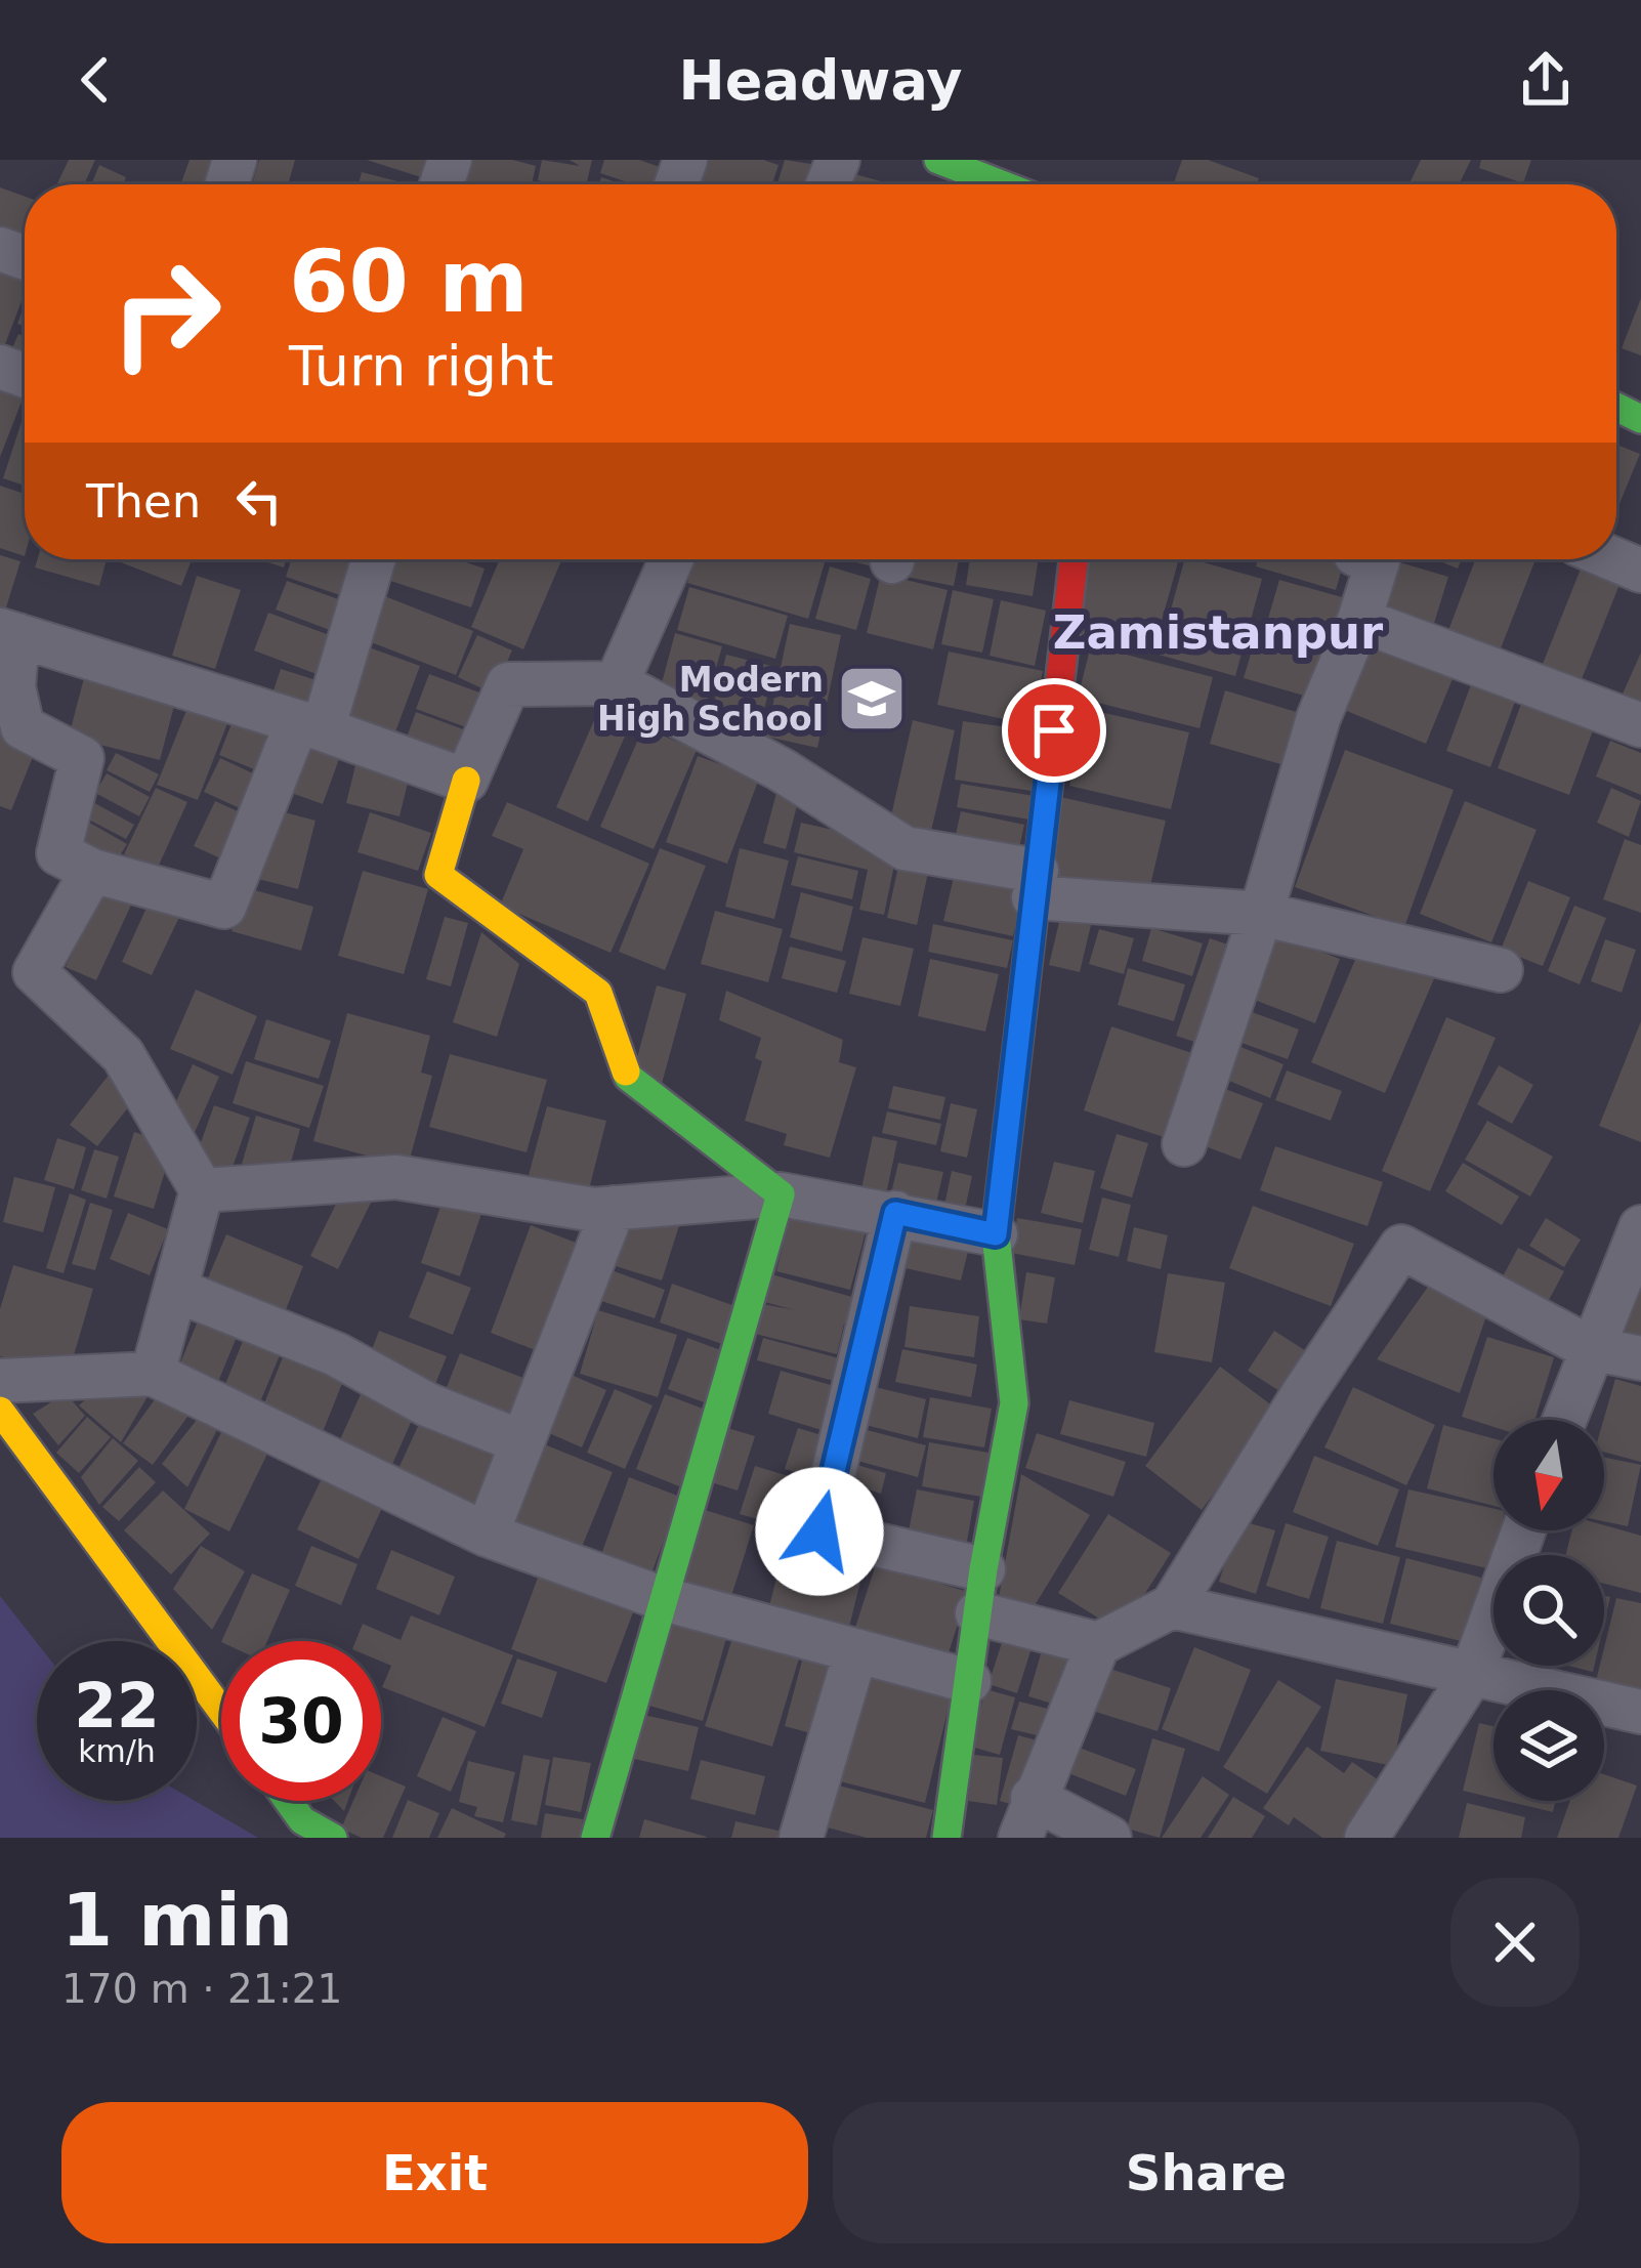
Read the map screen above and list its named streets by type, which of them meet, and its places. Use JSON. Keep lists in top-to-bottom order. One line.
{"districts":["Zamistanpur"],"places":{"school or university":["Modern High School"]},"north":"bottom","page":{"header":"Headway","turn":["60 m","Turn right"],"then":"Then","speed":"22 km/h","limit":"30","heading":["1 min","170 m · 21:21"],"buttons":["Exit","Share"]}}
